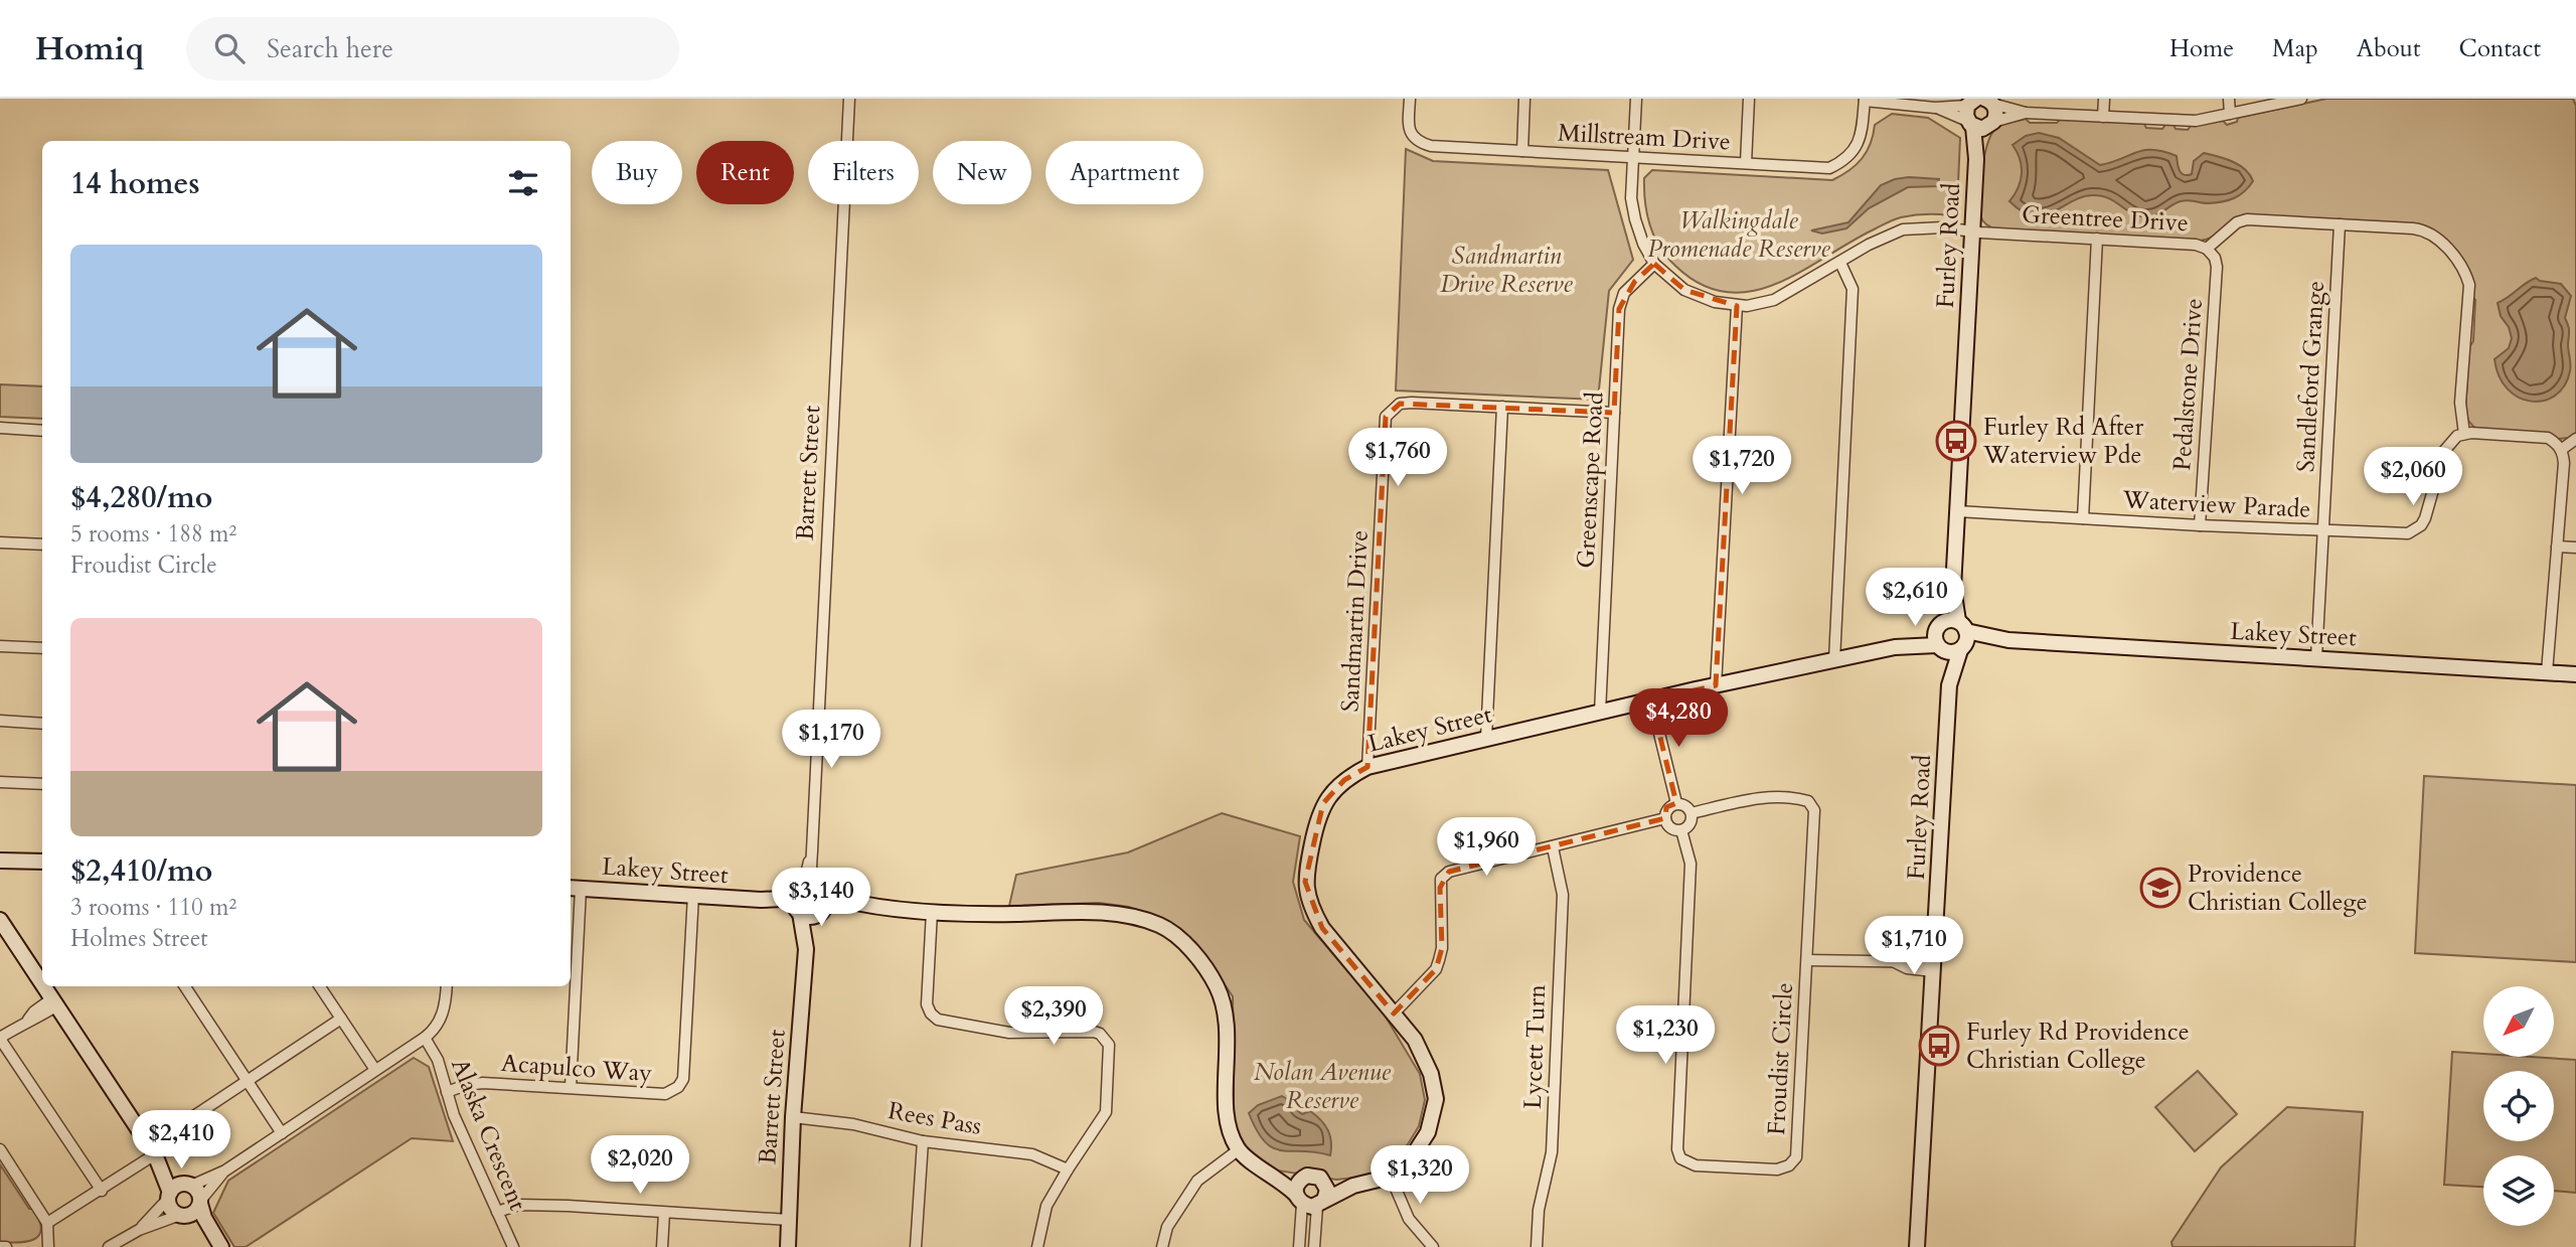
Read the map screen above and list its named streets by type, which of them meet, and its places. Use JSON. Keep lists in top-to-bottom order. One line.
{"streets":{"street":["Millstream Drive","Greentree Drive","Furley Road","Sandleford Grange","Pedalstone Drive","Barrett Street","Greenscape Road","Waterview Parade","Sandmartin Drive","Lakey Street","Lycett Turn","Froudist Circle","Acapulco Way","Rees Pass","Alaska Crescent"]},"crossings":[["Greentree Drive","Furley Road"],["Greentree Drive","Sandleford Grange"],["Greentree Drive","Pedalstone Drive"],["Greentree Drive","Waterview Parade"],["Furley Road","Waterview Parade"],["Furley Road","Lakey Street"],["Sandleford Grange","Waterview Parade"],["Sandleford Grange","Lakey Street"],["Pedalstone Drive","Waterview Parade"],["Barrett Street","Lakey Street"],["Barrett Street","Rees Pass"],["Greenscape Road","Sandmartin Drive"],["Greenscape Road","Lakey Street"],["Sandmartin Drive","Lakey Street"],["Lakey Street","Acapulco Way"],["Acapulco Way","Alaska Crescent"]],"parks":["Walkingdale Promenade Reserve","Sandmartin Drive Reserve","Nolan Avenue Reserve"],"places":{"bus stop":["Furley Rd After Waterview Pde","Furley Rd Providence Christian College"],"school or university":["Providence Christian College"]},"north":"bottom left","page":{"header":"Homiq","search":"Search here","nav":["Home","Map","About","Contact"],"chip":["Buy","Rent","Filters","New","Apartment"],"heading":"14 homes","list":[{"name":"$4,280/mo","note":"5 rooms · 188 m² · Froudist Circle"},{"name":"$2,410/mo","note":"3 rooms · 110 m² · Holmes Street"}],"price":["$1,760","$1,720","$2,060","$2,610","$4,280","$1,170","$1,960","$3,140","$1,710","$2,390","$1,230","$2,410","$2,020","$1,320"]}}
